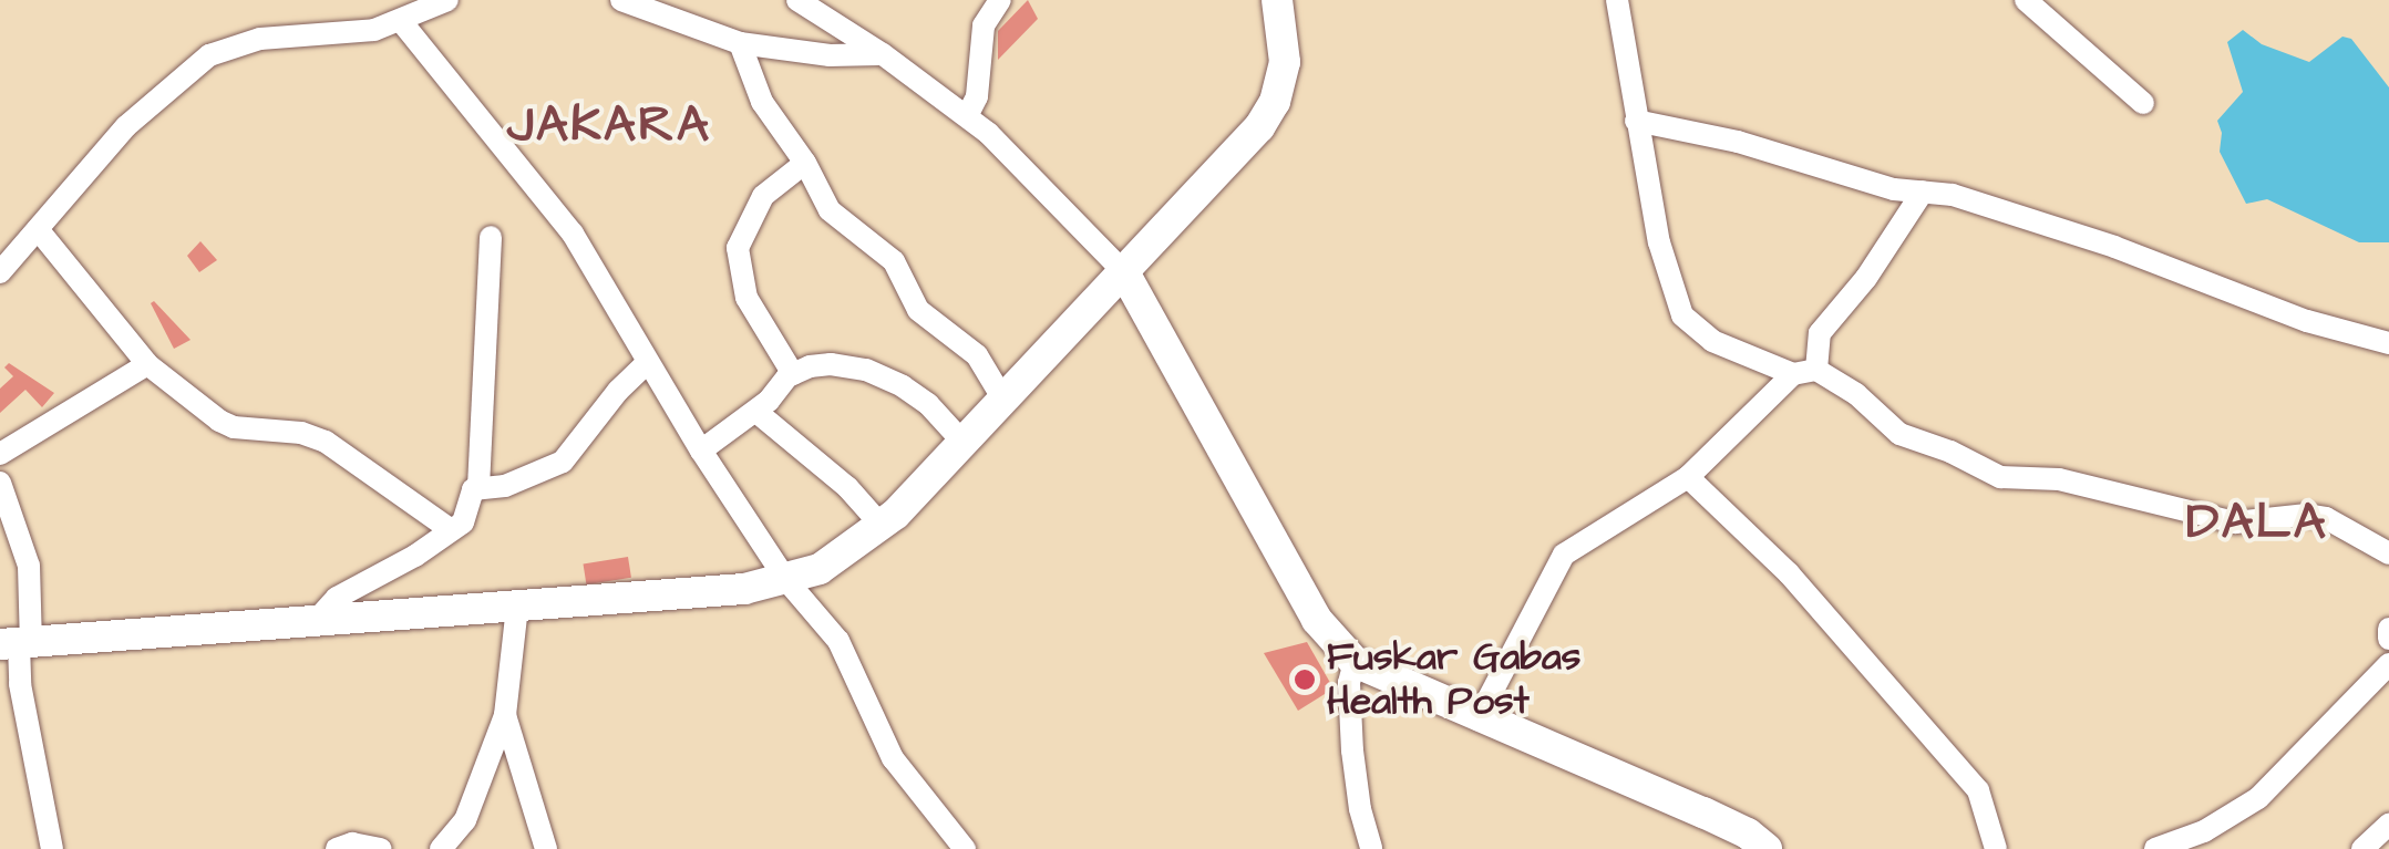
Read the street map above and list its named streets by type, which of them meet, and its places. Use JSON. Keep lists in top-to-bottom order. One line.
{"districts":["JAKARA","DALA"],"places":["Fuskar Gabas Health Post"]}
